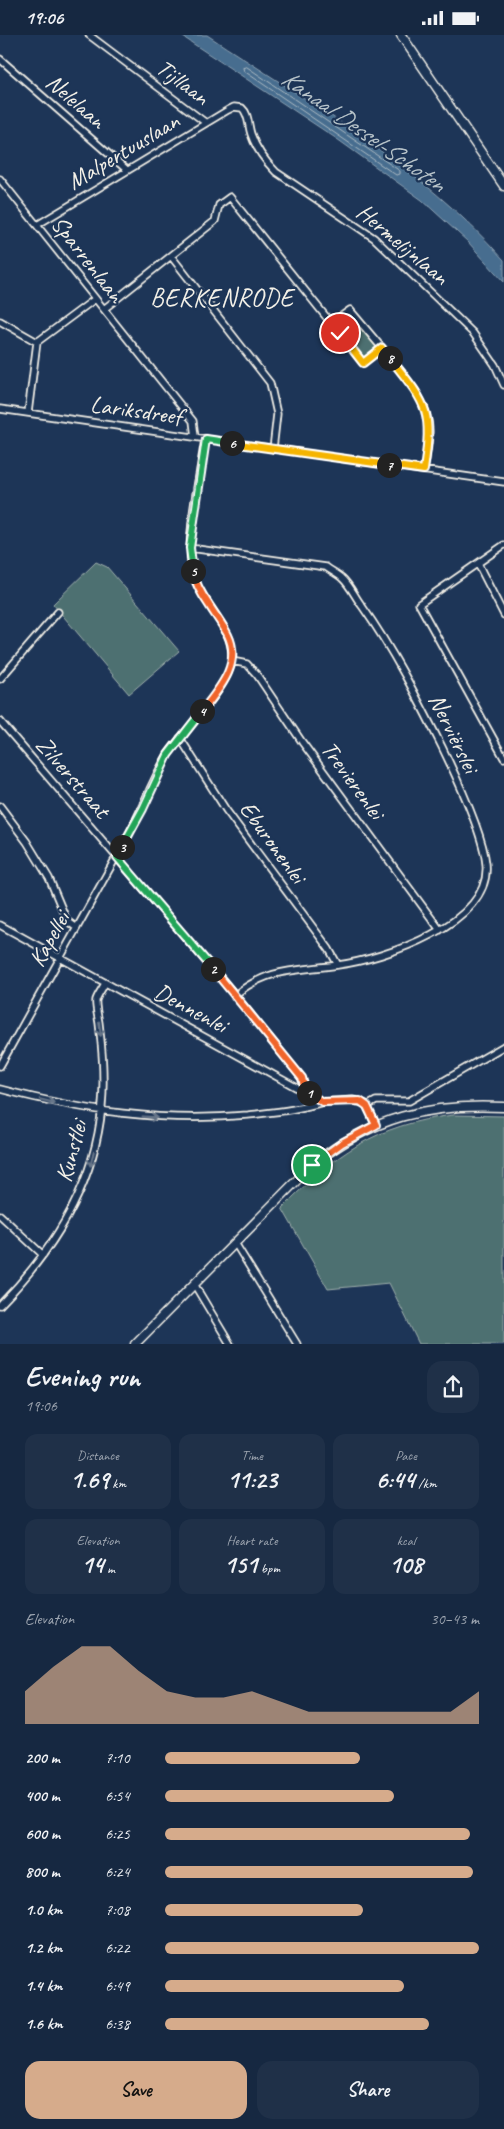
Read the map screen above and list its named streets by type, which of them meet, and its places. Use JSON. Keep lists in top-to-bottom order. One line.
{"streets":{"street":["Tijllaan","Nelelaan","Malpertuuslaan","Hermelijnlaan","Sparrenlaan","Lariksdreef","Nerviërslei","Zilverstraat","Trevierenlei","Eburonenlei","Kapellei","Dennenlei","Kunstlei"]},"crossings":[["Tijllaan","Malpertuuslaan"],["Nelelaan","Malpertuuslaan"],["Malpertuuslaan","Hermelijnlaan"],["Malpertuuslaan","Sparrenlaan"],["Sparrenlaan","Lariksdreef"],["Nerviërslei","Zilverstraat"],["Nerviërslei","Trevierenlei"],["Nerviërslei","Eburonenlei"],["Zilverstraat","Kapellei"],["Zilverstraat","Dennenlei"],["Trevierenlei","Kapellei"],["Eburonenlei","Kapellei"],["Kapellei","Dennenlei"],["Dennenlei","Kunstlei"]],"one_way":["Kunstlei"],"districts":["BERKENRODE"],"water":["Kanaal Dessel-Schoten"],"page":{"status":"19:06","pins":["8","6","7","5","4","3","2","1"],"heading":["Evening run","19:06"],"stats":[["Distance","1.69 km"],["Time","11:23"],["Pace","6:44 /km"],["Elevation","14 m"],["Heart rate","151 bpm"],["kcal","108"]],"chart":["Elevation","30–43 m"],"list":[{"name":"200 m","note":"7:10"},{"name":"400 m","note":"6:54"},{"name":"600 m","note":"6:25"},{"name":"800 m","note":"6:24"},{"name":"1.0 km","note":"7:08"},{"name":"1.2 km","note":"6:22"},{"name":"1.4 km","note":"6:49"},{"name":"1.6 km","note":"6:38"}],"buttons":["Save","Share"]}}
